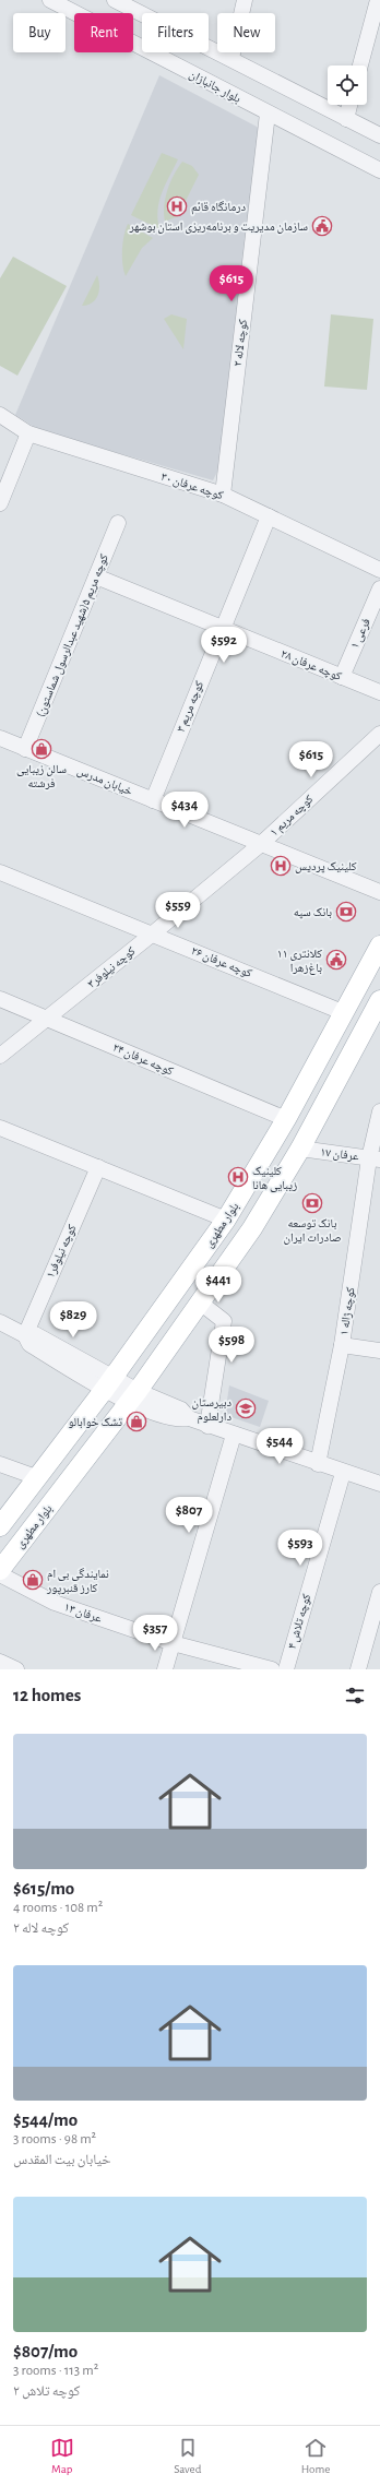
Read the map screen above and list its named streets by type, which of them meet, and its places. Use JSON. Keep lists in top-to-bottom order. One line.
{"streets":{"main road":["بلوار مطهری"],"street":["بلوار جانبازان","کوچه لاله ۲","کوچه عرفان ۳۰","فرعی ۱","کوچه مریم ۵(شهید عبدالرسول شماستون)","کوچه عرفان ۲۸","کوچه مریم ۳","خیابان مدرس","کوچه مریم ۱","کوچه عرفان ۲۶","کوچه نیلوفر۳","کوچه عرفان ۲۴","عرفان ۱۷","کوچه نیلوفر۱","کوچه ژاله ۱","عرفان ۱۳","کوچه تلاش ۴"]},"crossings":[["بلوار جانبازان","کوچه لاله ۲"],["کوچه لاله ۲","کوچه عرفان ۳۰"],["کوچه عرفان ۳۰","کوچه مریم ۳"],["فرعی ۱","کوچه عرفان ۲۸"],["کوچه مریم ۵(شهید عبدالرسول شماستون)","کوچه عرفان ۲۸"],["کوچه مریم ۵(شهید عبدالرسول شماستون)","خیابان مدرس"],["کوچه عرفان ۲۸","کوچه مریم ۳"],["کوچه مریم ۳","خیابان مدرس"],["خیابان مدرس","کوچه مریم ۱"],["خیابان مدرس","کوچه نیلوفر۳"],["کوچه مریم ۱","کوچه نیلوفر۳"],["کوچه عرفان ۲۶","کوچه نیلوفر۳"],["کوچه عرفان ۲۶","بلوار مطهری"],["کوچه نیلوفر۳","کوچه عرفان ۲۴"],["کوچه عرفان ۲۴","بلوار مطهری"],["عرفان ۱۷","بلوار مطهری"],["عرفان ۱۷","کوچه ژاله ۱"]],"places":{"hospital":["درمانگاه قائم","کلینیک پردیس","کلینیک زیبایی هانا"],"public building":["سازمان مدیریت و برنامه‌ریزی استان بوشهر","کلانتری ۱۱ باغ‌زهرا"],"shop":["سالن زیبایی فرشته","تشک خوابالو","نمایندگی بی ام کارز قنبرپور"],"bank":["بانک سپه","بانک توسعه صادرات ایران"],"school or university":["دبیرستان دارلعلوم"]},"page":{"chip":["Buy","Rent","Filters","New"],"price":["$615","$592","$615","$434","$559","$441","$829","$598","$544","$807","$593","$357"],"heading":"12 homes","list":[{"name":"$615/mo","note":"4 rooms · 108 m² · کوچه لاله ۲"},{"name":"$544/mo","note":"3 rooms · 98 m² · خیابان بیت المقدس"},{"name":"$807/mo","note":"3 rooms · 113 m² · کوچه تلاش ۲"}],"tabs":["Map","Saved","Home"]}}
